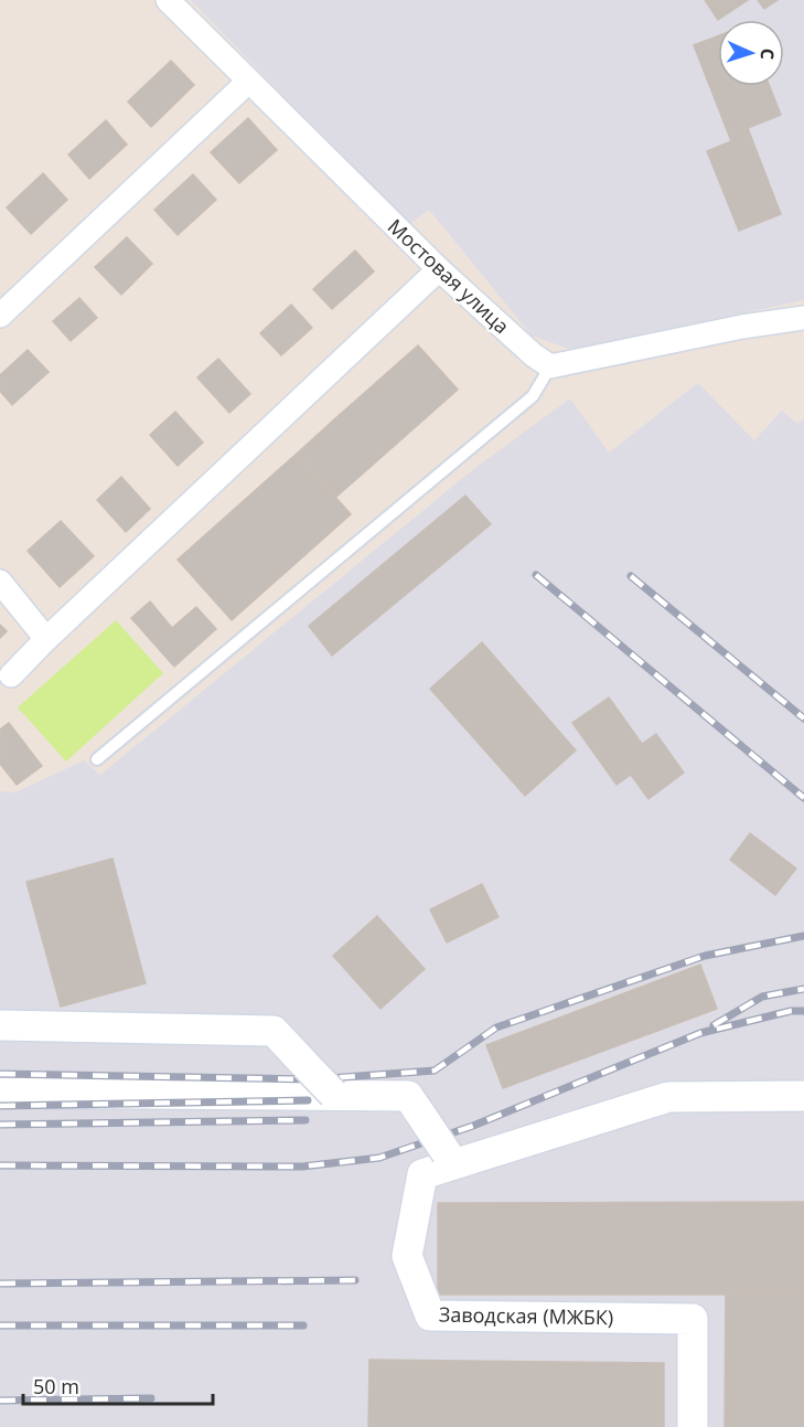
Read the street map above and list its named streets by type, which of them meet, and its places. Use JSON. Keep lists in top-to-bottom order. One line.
{"streets":{"street":["Мостовая улица","Заводская (МЖБК)"]},"scale_bar":"50 m","north":"right"}
